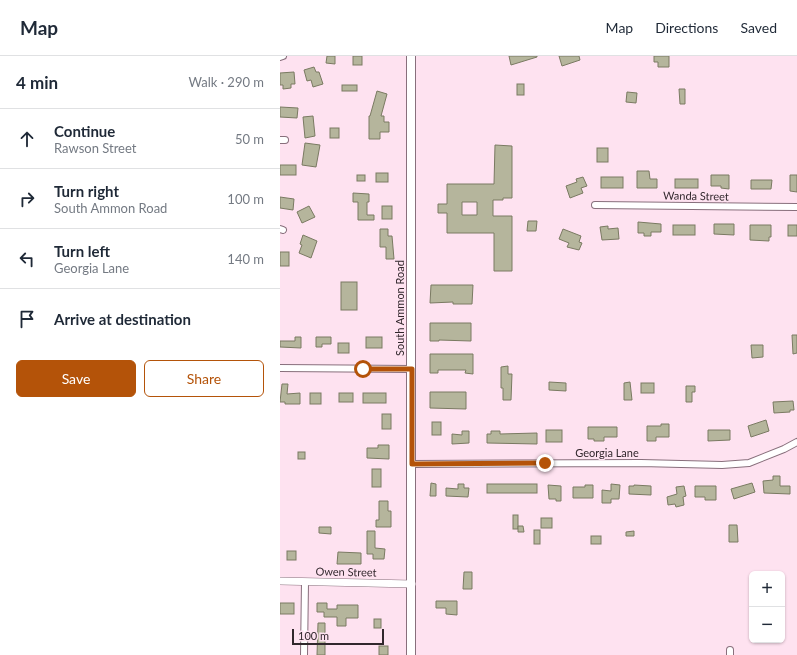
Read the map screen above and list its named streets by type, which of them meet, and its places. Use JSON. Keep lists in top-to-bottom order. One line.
{"streets":{"main road":["South Ammon Road"],"street":["Wanda Street","Georgia Lane","Owen Street"]},"crossings":[["South Ammon Road","Georgia Lane"],["South Ammon Road","Owen Street"]],"scale_bar":"100 m","page":{"header":"Map","nav":["Map","Directions","Saved"],"heading":["4 min","Walk · 290 m"],"list":[["Continue","Rawson Street","50 m"],["Turn right","South Ammon Road","100 m"],["Turn left","Georgia Lane","140 m"],"Arrive at destination"],"buttons":["Save","Share"],"map_buttons":["+","−"],"scale":"100 m"}}
